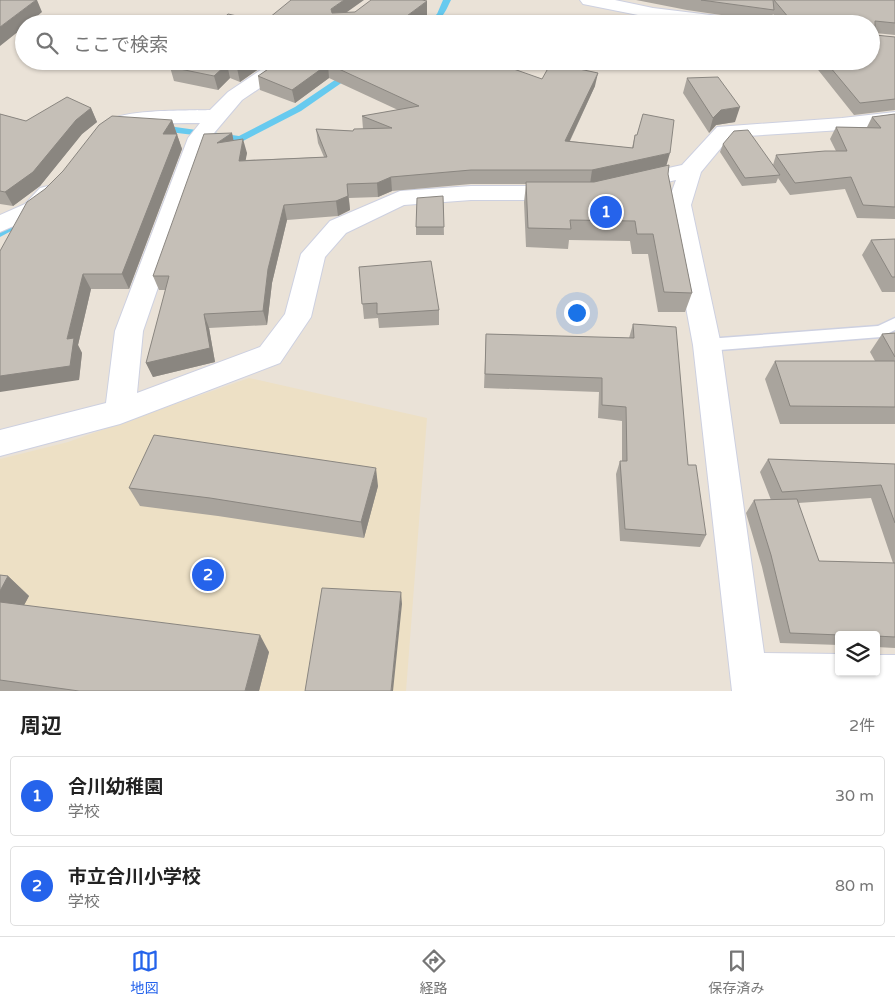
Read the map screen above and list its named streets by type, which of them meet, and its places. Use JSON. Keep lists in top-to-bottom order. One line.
{"page":{"search":"ここで検索","pins":["1","2"],"heading":["周辺","2件"],"list":[{"mark":"1","name":"合川幼稚園","note":"学校","value":"30 m"},{"mark":"2","name":"市立合川小学校","note":"学校","value":"80 m"}],"nav":["地図","経路","保存済み"]}}
